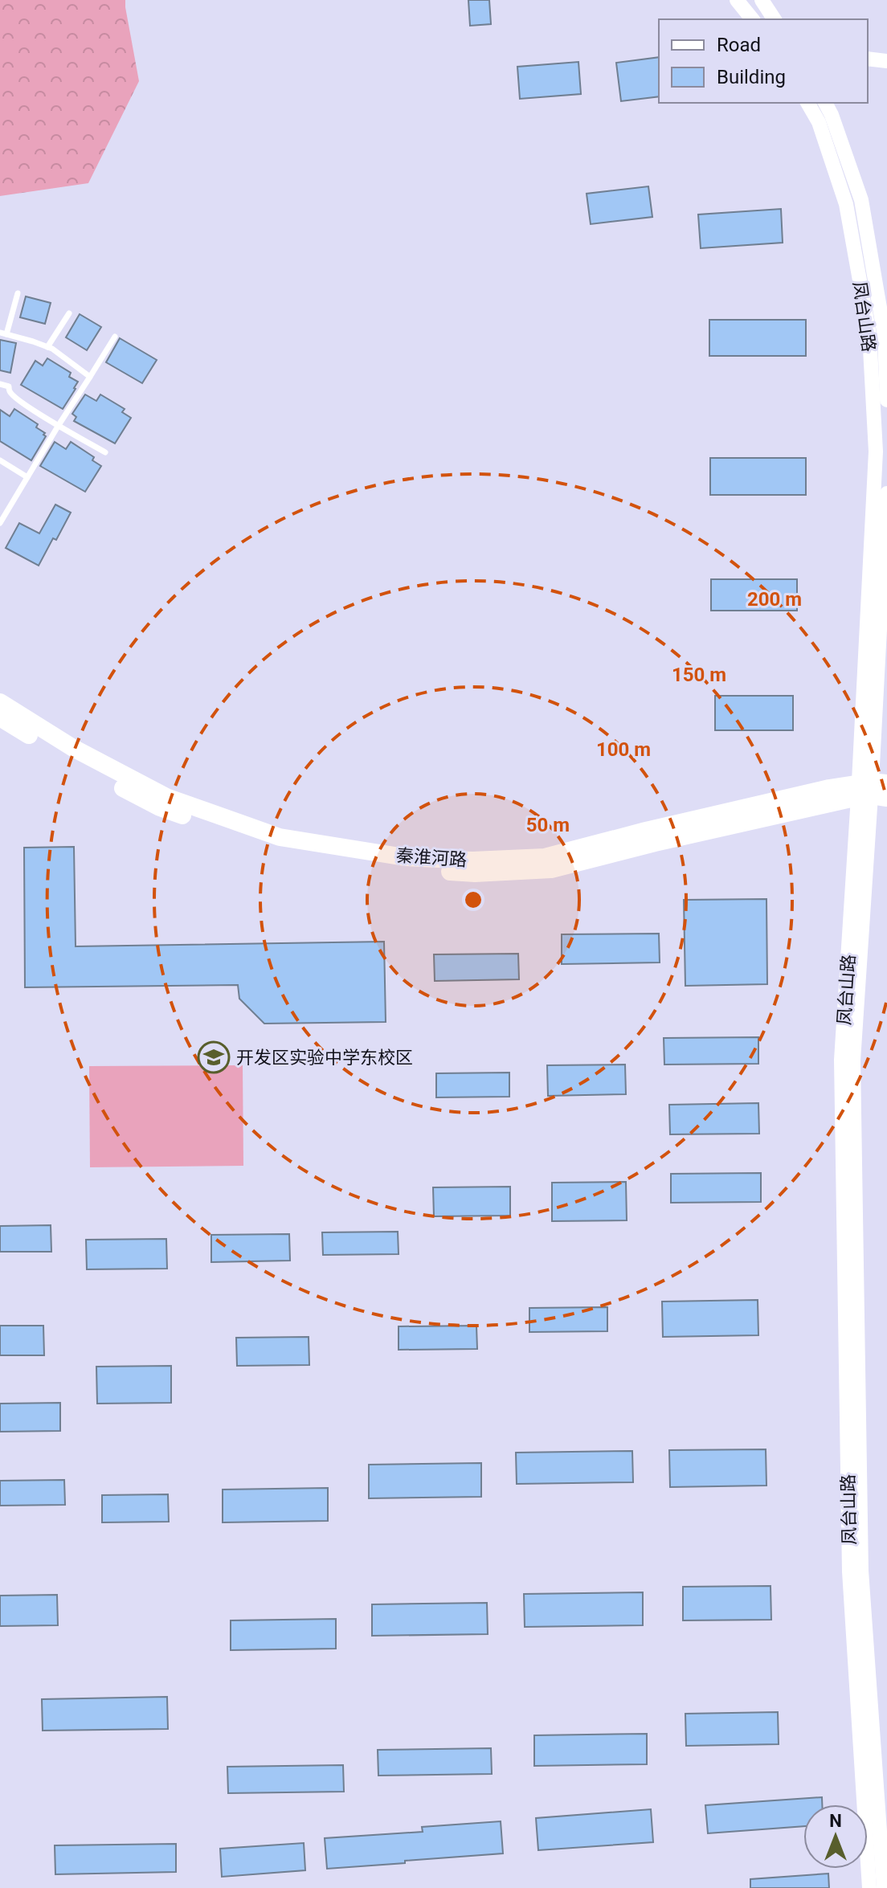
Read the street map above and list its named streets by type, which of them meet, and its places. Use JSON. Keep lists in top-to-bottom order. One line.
{"streets":{"main road":["秦淮河路"],"street":["凤台山路"]},"crossings":[["凤台山路","秦淮河路"]],"places":{"school or university":["开发区实验中学东校区"]},"legend":["Road","Building"],"north":"top","rings":["200 m","150 m","100 m","50 m"]}
